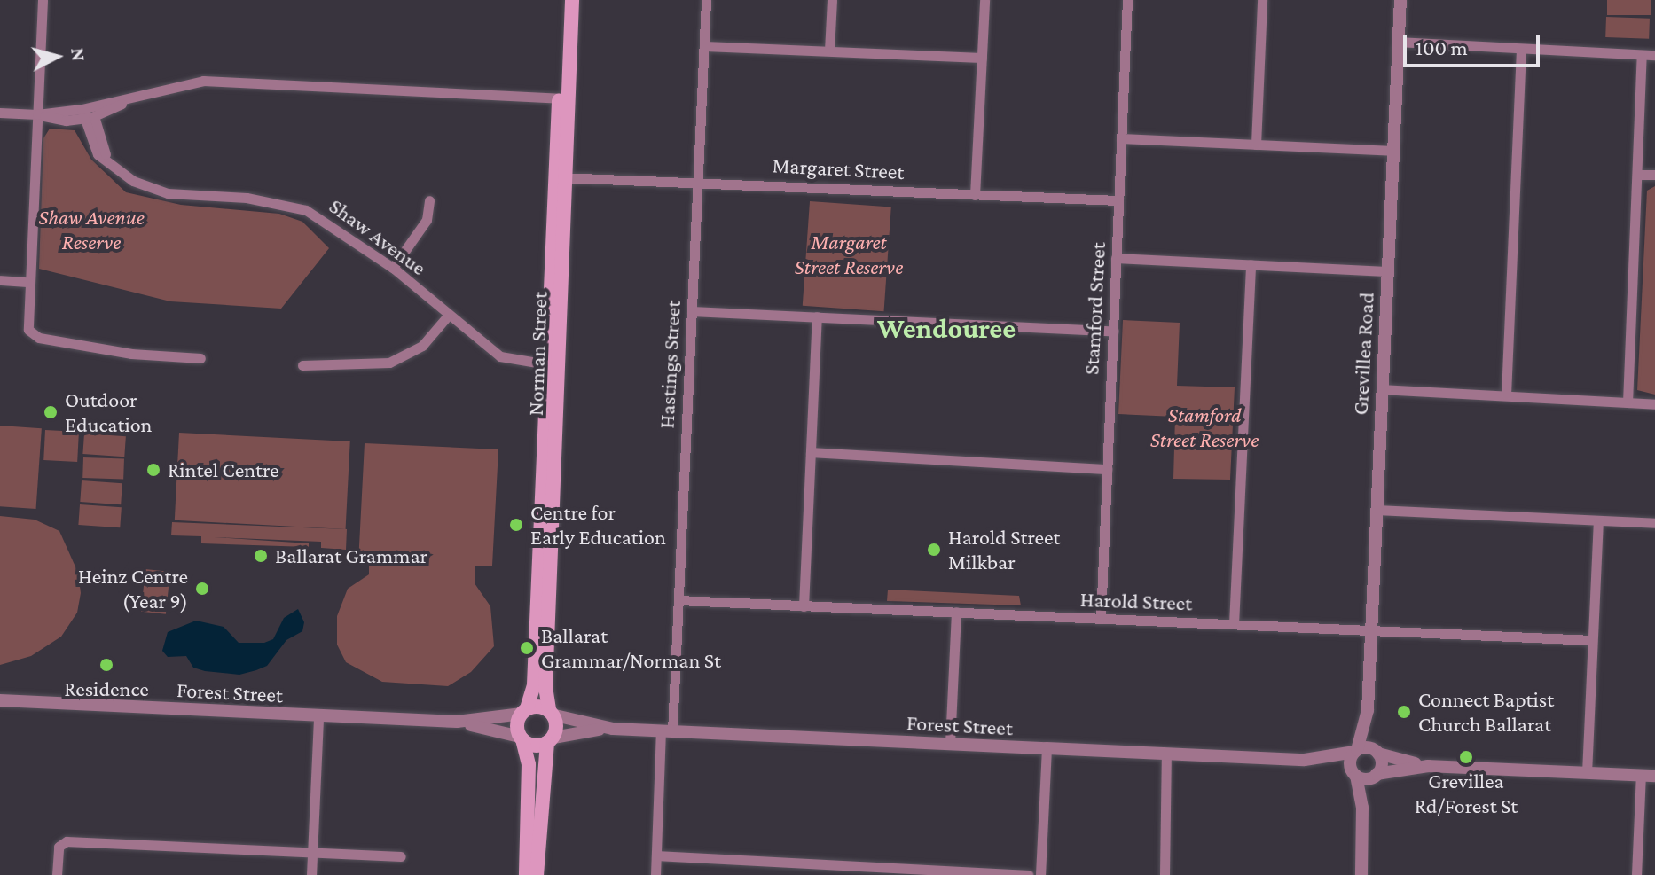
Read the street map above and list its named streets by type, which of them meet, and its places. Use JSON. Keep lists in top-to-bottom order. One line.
{"streets":{"main road":["Norman Street"],"street":["Margaret Street","Shaw Avenue","Stamford Street","Grevillea Road","Hastings Street","Harold Street","Forest Street"]},"crossings":[["Margaret Street","Stamford Street"],["Margaret Street","Norman Street"],["Margaret Street","Hastings Street"],["Shaw Avenue","Norman Street"],["Stamford Street","Harold Street"],["Norman Street","Forest Street"],["Grevillea Road","Harold Street"],["Grevillea Road","Forest Street"],["Hastings Street","Harold Street"],["Hastings Street","Forest Street"]],"districts":["Wendouree"],"parks":["Shaw Avenue Reserve","Margaret Street Reserve","Stamford Street Reserve"],"places":["Outdoor Education","Rintel Centre","Centre for Early Education","Harold Street Milkbar","Ballarat Grammar","Heinz Centre (Year 9)","Ballarat Grammar/Norman St","Residence","Connect Baptist Church Ballarat","Grevillea Rd/Forest St"],"scale_bar":"100 m","north":"right"}
